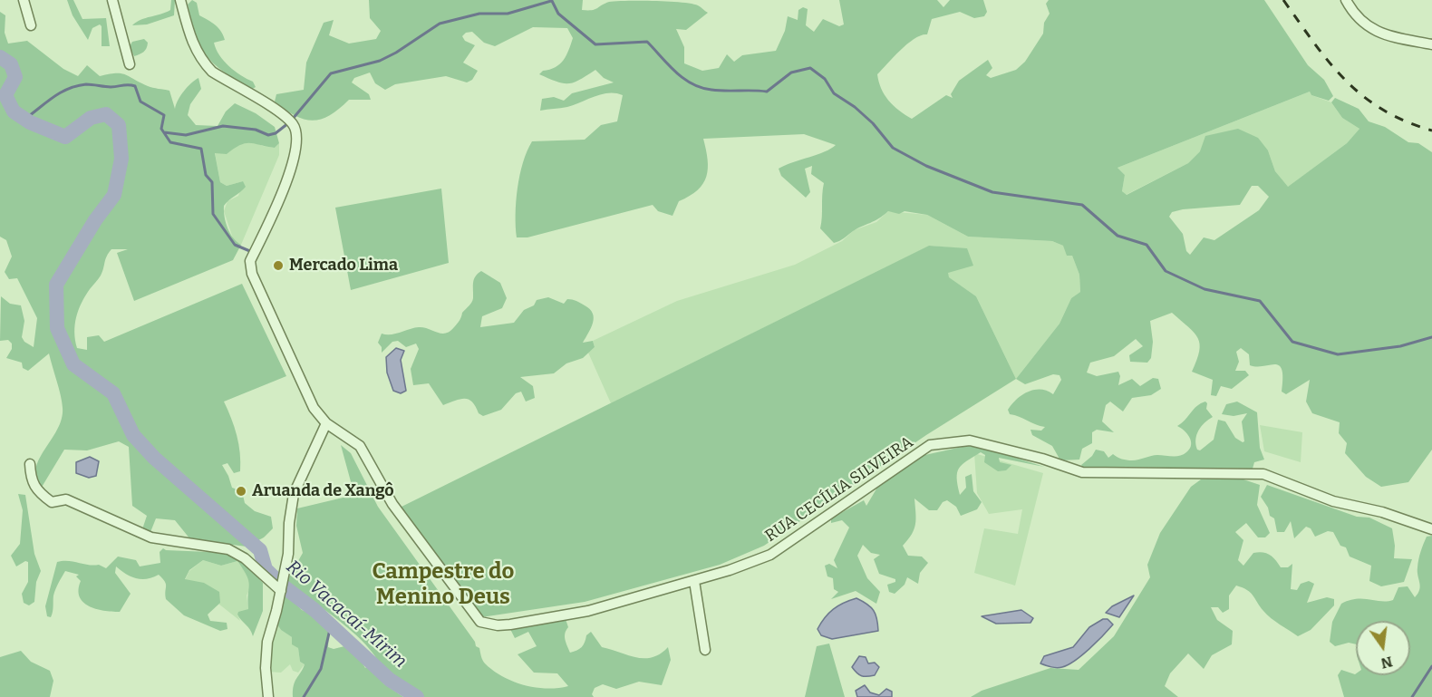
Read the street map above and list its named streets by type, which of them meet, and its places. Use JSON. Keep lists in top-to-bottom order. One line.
{"streets":{"street":["RUA CECÍLIA SILVEIRA"]},"districts":["Campestre do Menino Deus"],"water":["Rio Vacacaí-Mirim"],"places":["Mercado Lima","Aruanda de Xangô"],"north":"bottom"}
